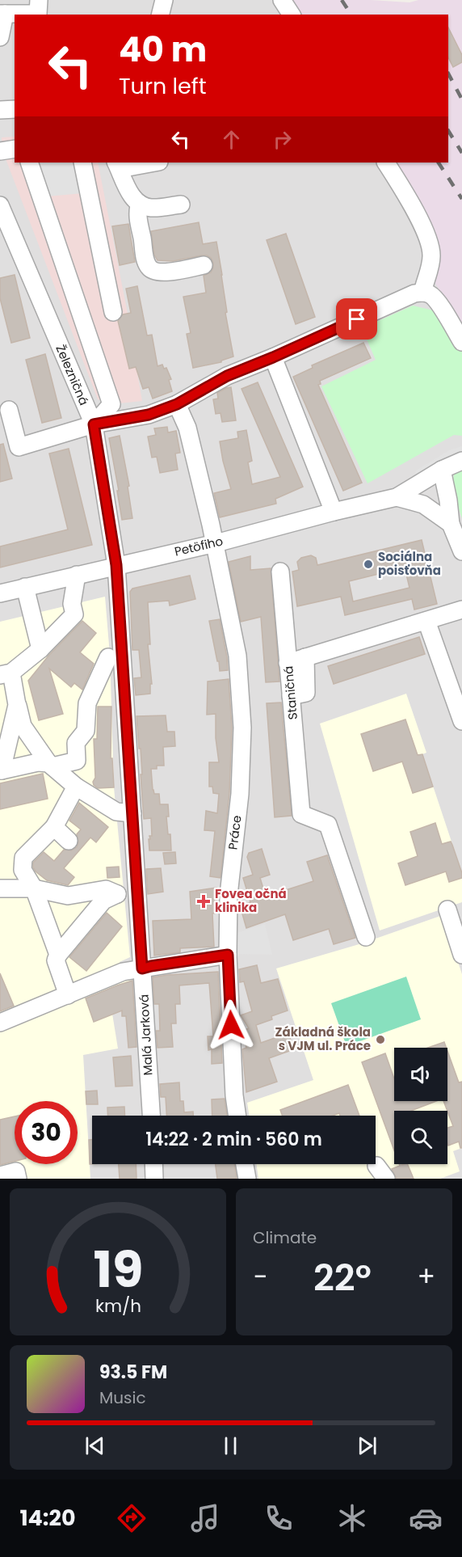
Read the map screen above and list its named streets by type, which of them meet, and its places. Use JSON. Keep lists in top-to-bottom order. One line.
{"streets":{"street":["Železničná","Petöfiho","Staničná","Práce","Malá Jarková"]},"crossings":[["Železničná","Malá Jarková"],["Petöfiho","Práce"],["Petöfiho","Malá Jarková"]],"places":{"other":["Sociálna poisťovňa","Základná škola s VJM ul. Práce"],"health":["Fovea očná klinika"]},"page":{"turn":["40 m","Turn left"],"limit":"30","trip":"14:22 · 2 min · 560 m","tile":"Climate","heat":["−","22°","+"],"song":["93.5 FM","Music"],"tabs":"14:20","gauge":["19","km/h"]}}
